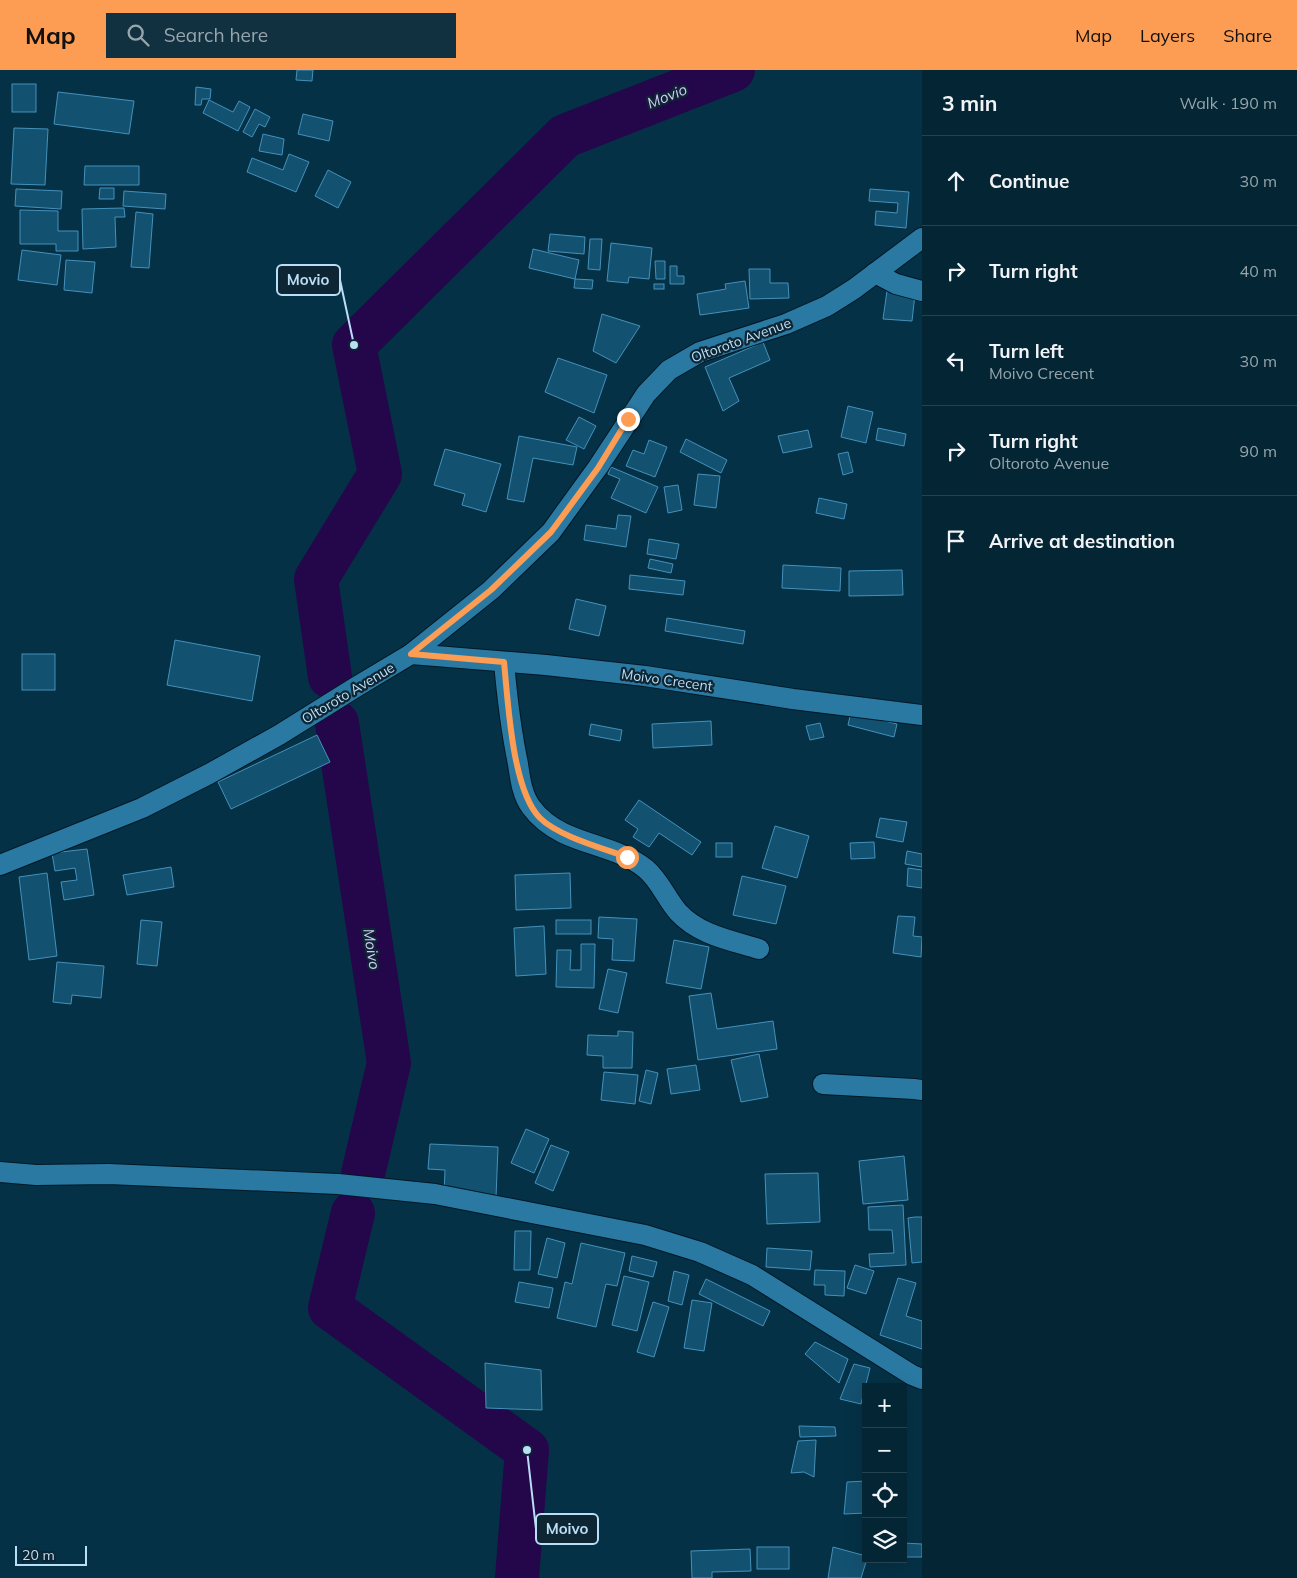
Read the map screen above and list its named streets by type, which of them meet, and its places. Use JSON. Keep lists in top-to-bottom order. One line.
{"streets":{"street":["Oltoroto Avenue","Moivo Crecent"]},"crossings":[["Oltoroto Avenue","Moivo Crecent"]],"water":["Movio","Moivo"],"places":["Movio","Moivo"],"scale_bar":"20 m","page":{"header":"Map","search":"Search here","nav":["Map","Layers","Share"],"heading":["3 min","Walk · 190 m"],"list":[["Continue","30 m"],["Turn right","40 m"],["Turn left","Moivo Crecent","30 m"],["Turn right","Oltoroto Avenue","90 m"],"Arrive at destination"],"map_buttons":["+","−"],"scale":"20 m"}}
